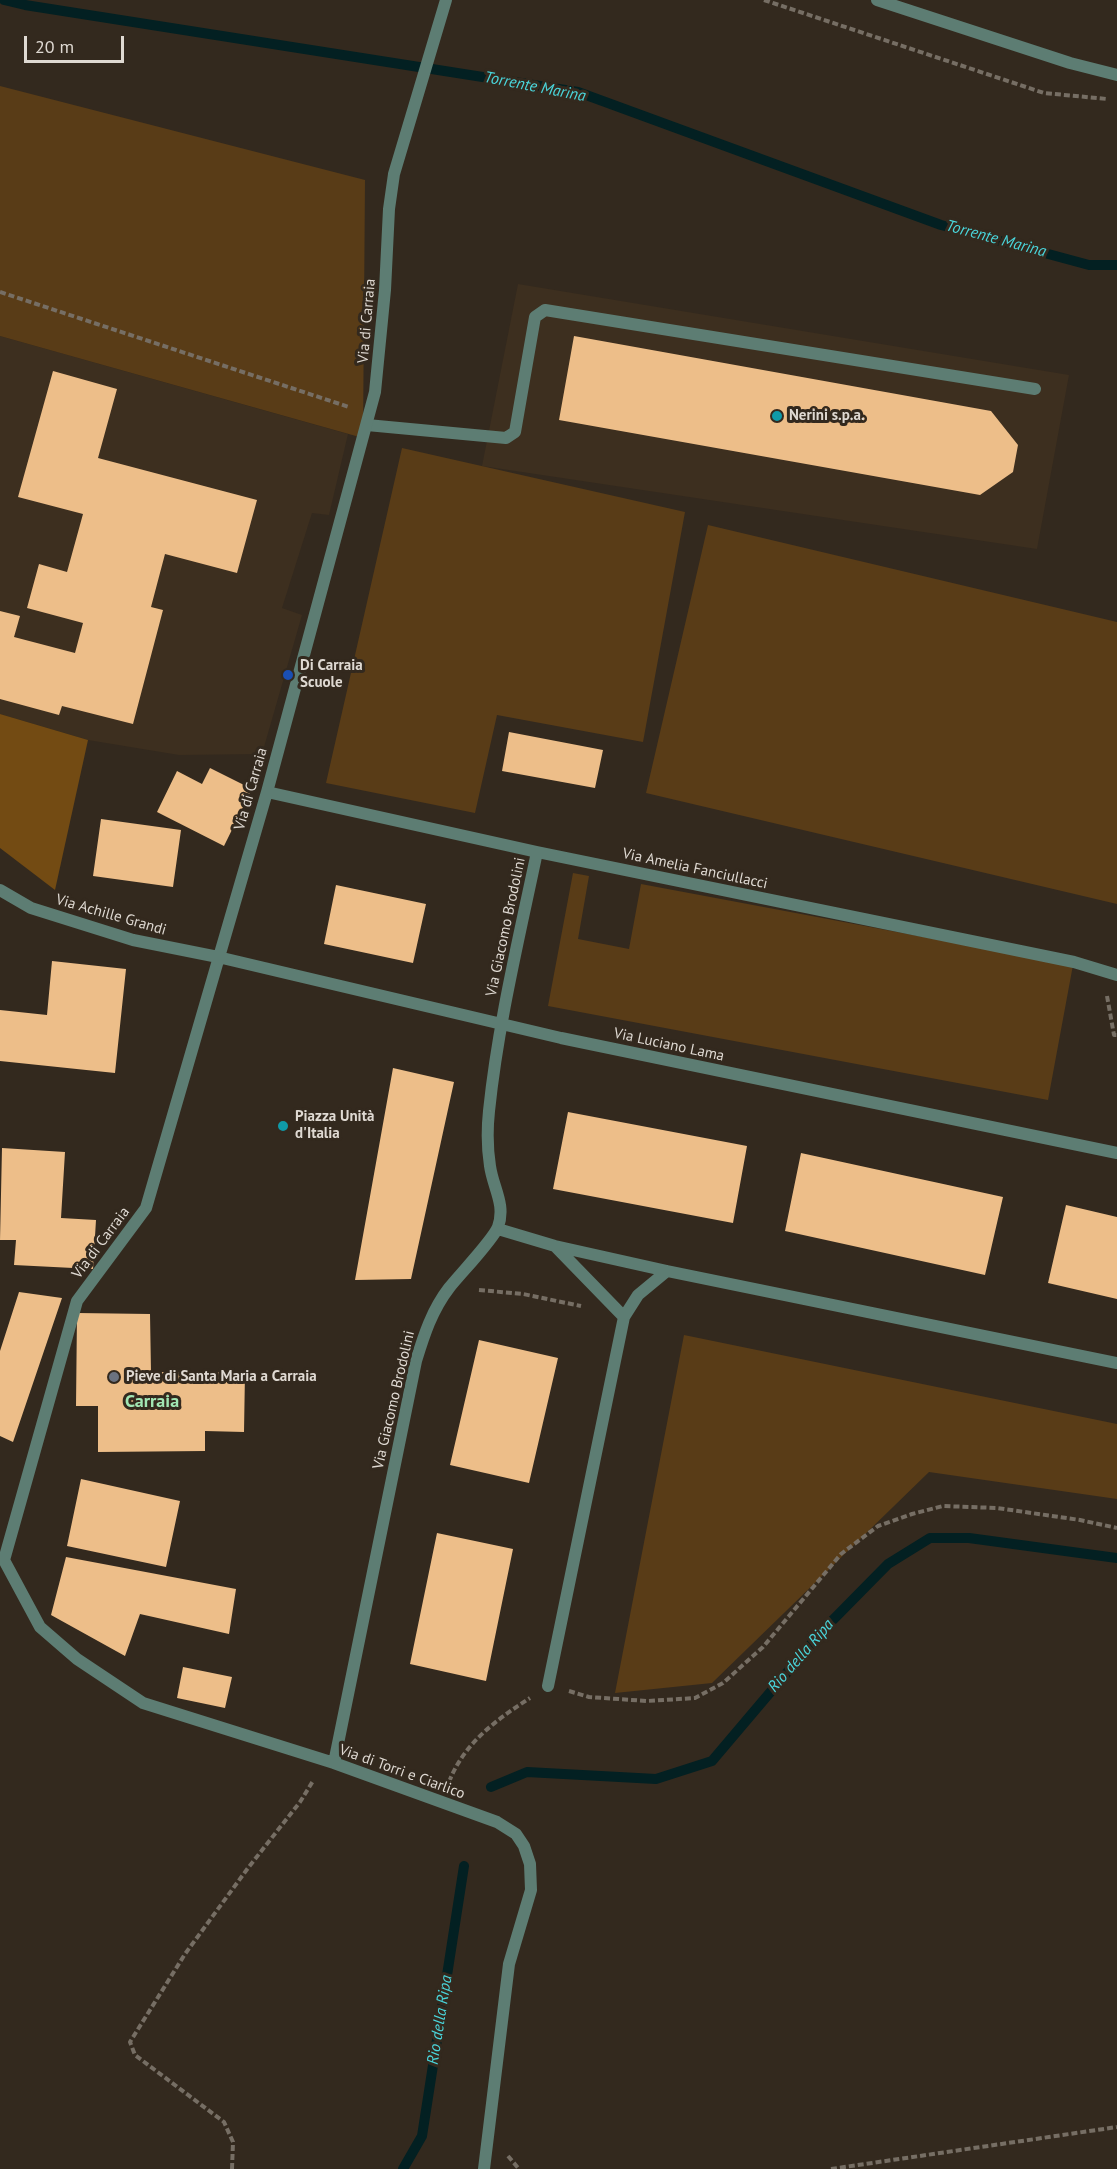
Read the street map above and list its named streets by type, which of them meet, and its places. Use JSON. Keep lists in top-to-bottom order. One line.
{"streets":{"street":["Via di Carraia","Via Amelia Fanciullacci","Via Achille Grandi","Via Giacomo Brodolini","Via Luciano Lama","Via di Torri e Ciarlico"]},"crossings":[["Via di Carraia","Via Amelia Fanciullacci"],["Via di Carraia","Via Achille Grandi"],["Via di Carraia","Via Luciano Lama"],["Via di Carraia","Via di Torri e Ciarlico"],["Via Amelia Fanciullacci","Via Giacomo Brodolini"],["Via Achille Grandi","Via Luciano Lama"],["Via Giacomo Brodolini","Via Luciano Lama"],["Via Giacomo Brodolini","Via di Torri e Ciarlico"]],"districts":["Carraia"],"water":["Torrente Marina","Rio della Ripa"],"places":["Nerini s.p.a.","Di Carraia Scuole","Piazza Unità d'Italia","Pieve di Santa Maria a Carraia"],"scale_bar":"20 m"}
